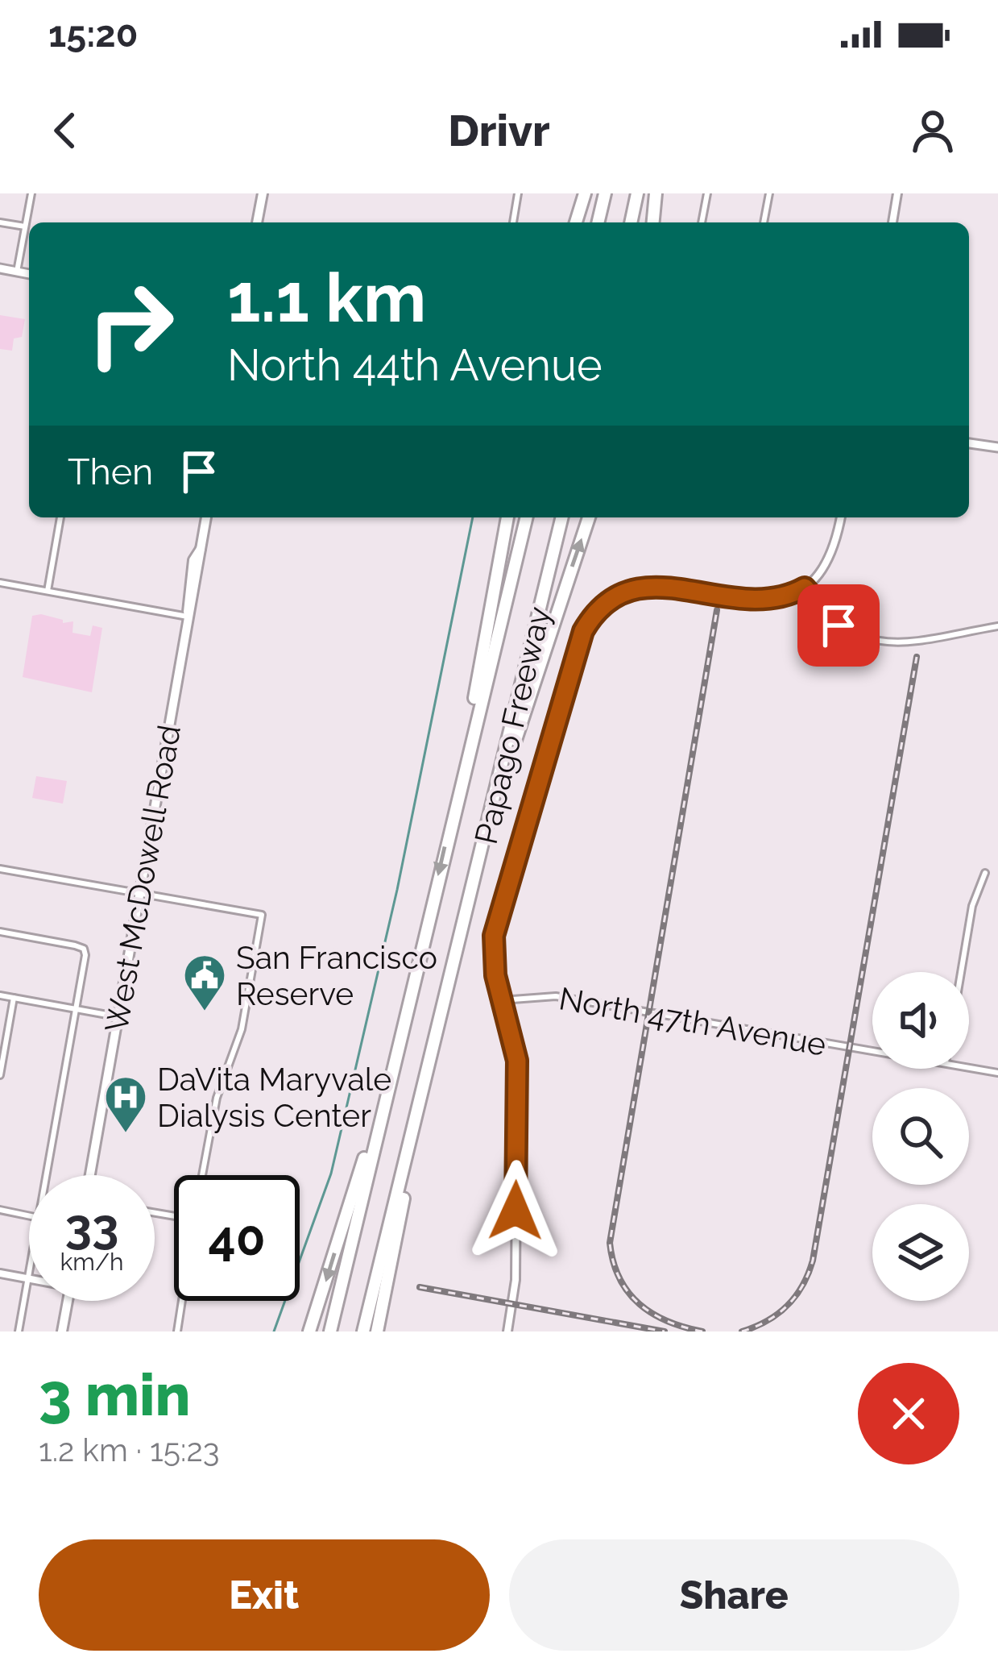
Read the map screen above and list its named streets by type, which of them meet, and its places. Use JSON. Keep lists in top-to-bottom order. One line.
{"streets":{"highway":["Papago Freeway"],"main road":["West McDowell Road"],"street":["North 47th Avenue"]},"places":{"public building":["San Francisco Reserve"],"hospital":["DaVita Maryvale Dialysis Center"]},"page":{"status":"15:20","header":"Drivr","turn":["1.1 km","North 44th Avenue"],"then":"Then","speed":"33 km/h","limit":"40","heading":["3 min","1.2 km · 15:23"],"buttons":["Exit","Share"]}}
